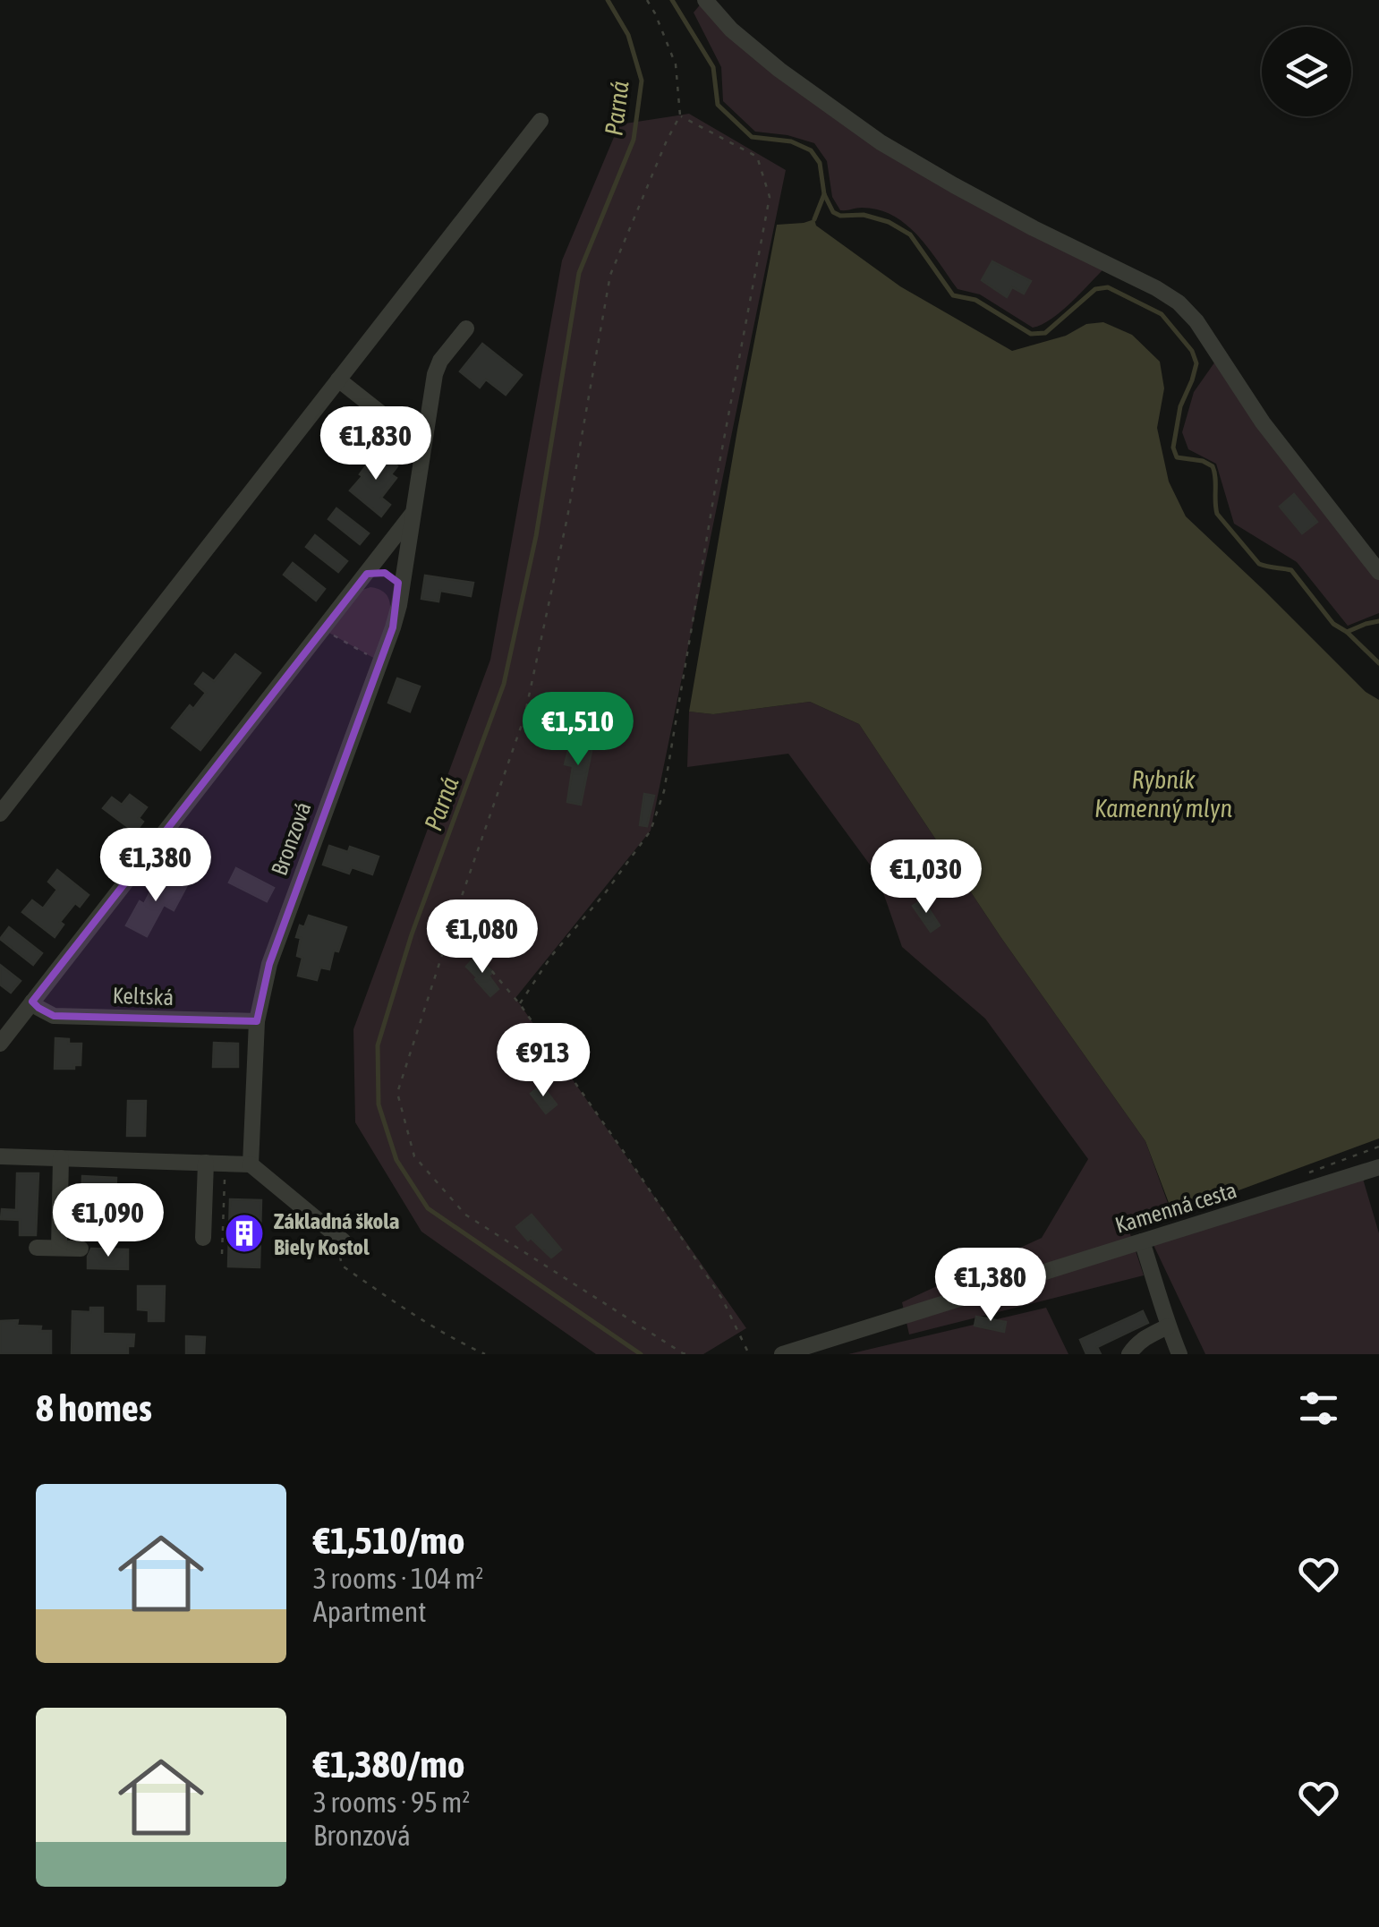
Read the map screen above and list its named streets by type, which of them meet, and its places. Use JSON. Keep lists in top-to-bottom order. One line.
{"streets":{"street":["Bronzová","Keltská","Kamenná cesta"]},"crossings":[["Bronzová","Keltská"]],"water":["Parná","Rybník Kamenný mlyn"],"places":{"building":["Základná škola Biely Kostol"]},"page":{"price":["€1,830","€1,510","€1,380","€1,030","€1,080","€913","€1,090","€1,380"],"heading":"8 homes","list":[{"name":"€1,510/mo","note":"3 rooms · 104 m² · Apartment"},{"name":"€1,380/mo","note":"3 rooms · 95 m² · Bronzová"}]}}
